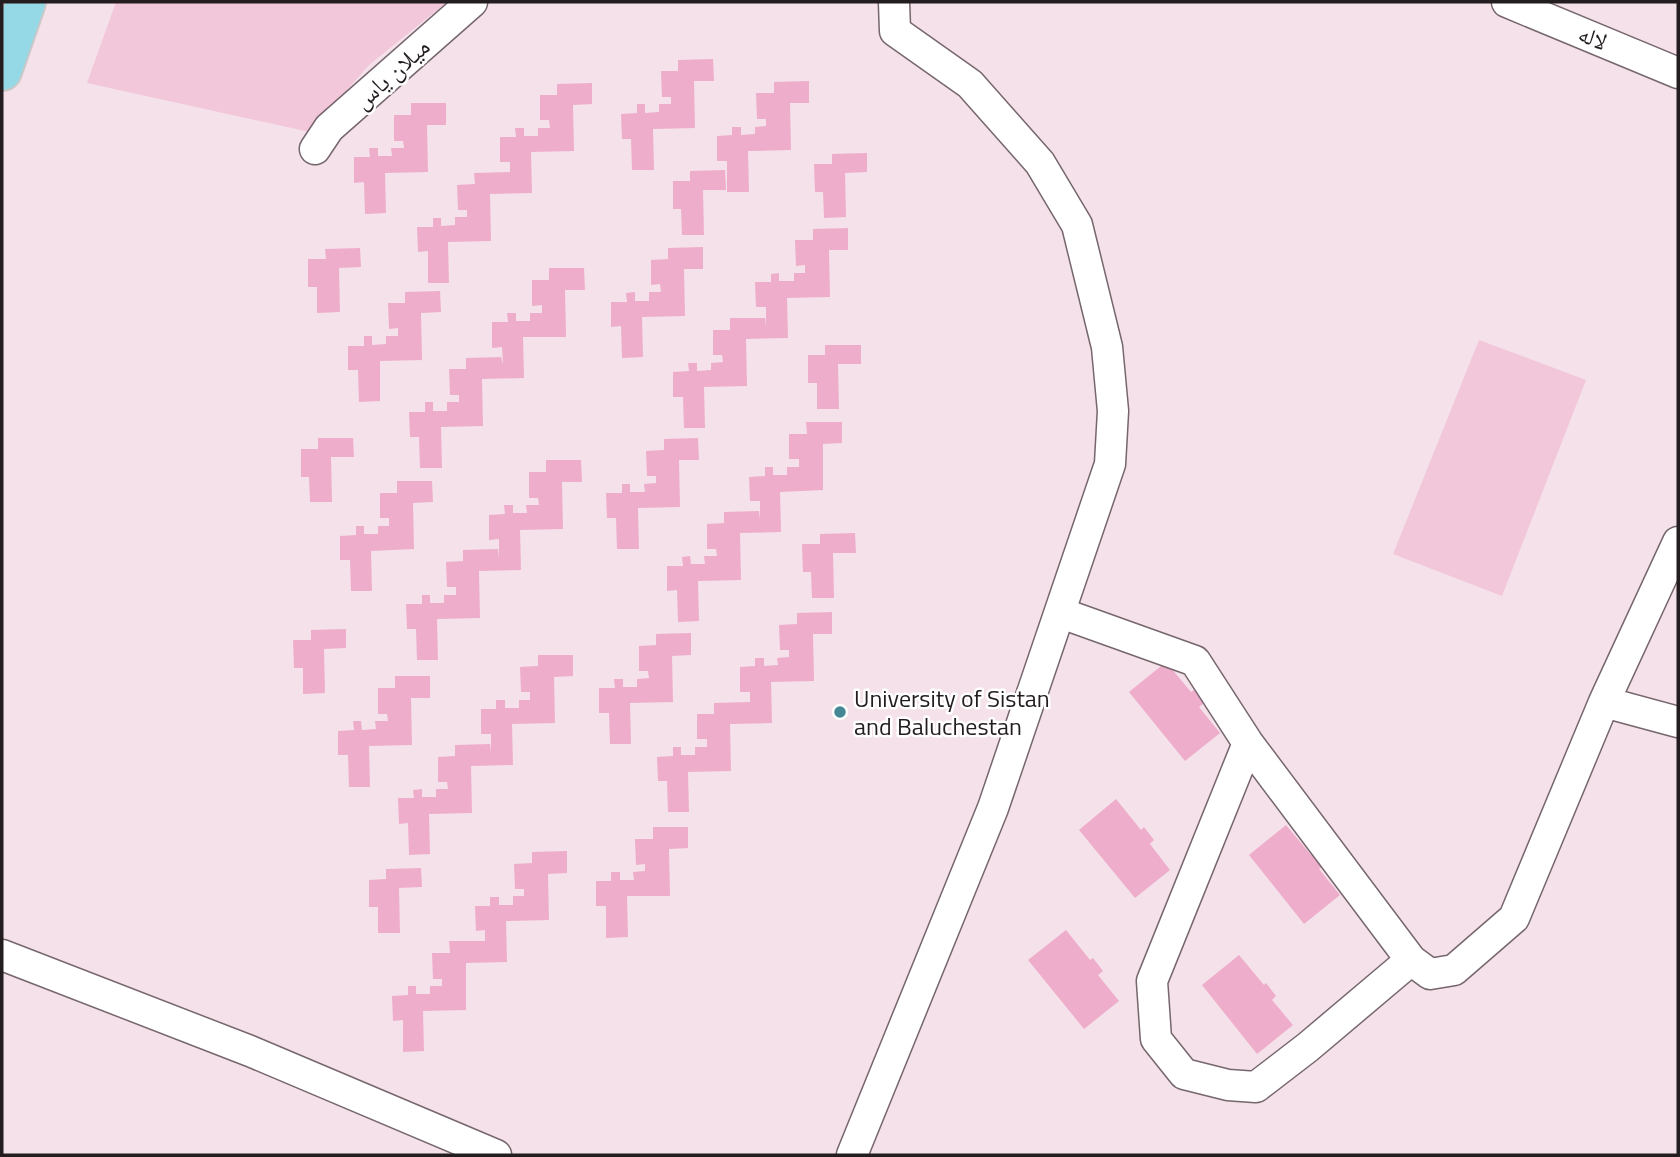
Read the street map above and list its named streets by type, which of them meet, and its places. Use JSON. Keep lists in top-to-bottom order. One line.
{"streets":{"street":["لاله","میلان یاس"]},"places":["University of Sistan and Baluchestan"]}
